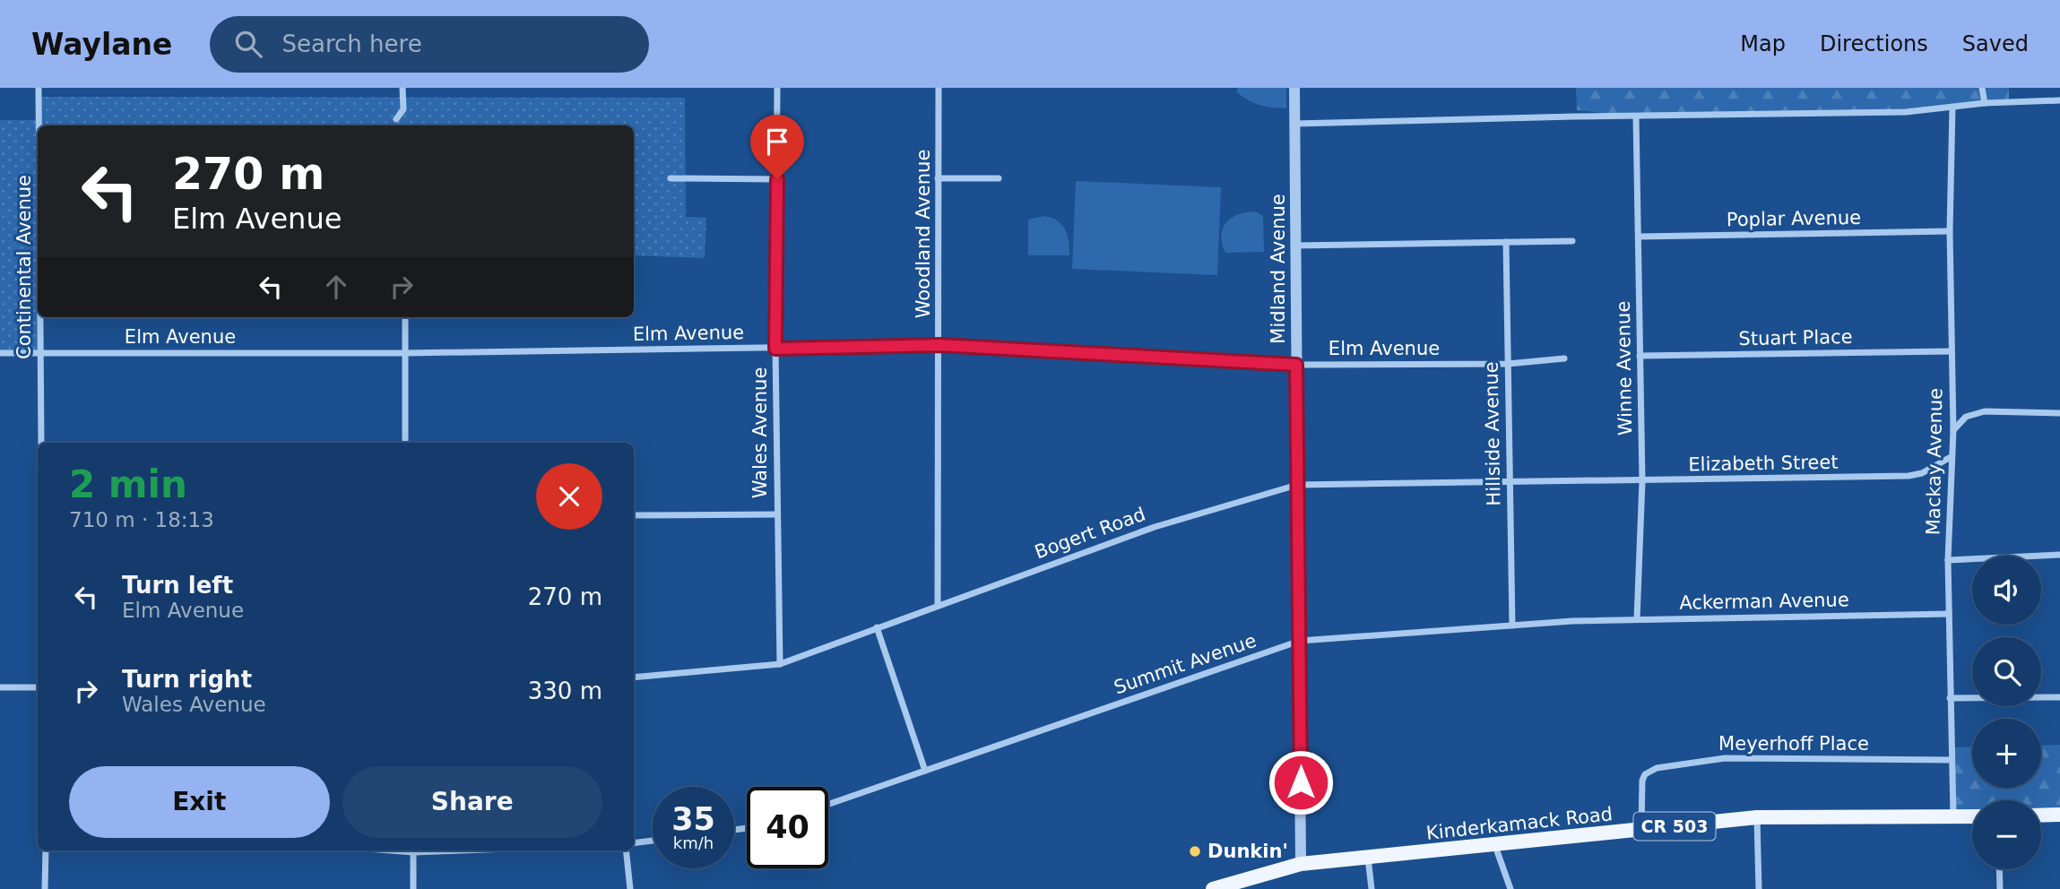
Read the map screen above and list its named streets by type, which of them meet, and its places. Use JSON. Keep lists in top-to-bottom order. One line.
{"streets":{"main road":["Kinderkamack Road","CR 503"],"street":["Poplar Avenue","Woodland Avenue","Continental Avenue","Midland Avenue","Elm Avenue","Stuart Place","Winne Avenue","Wales Avenue","Hillside Avenue","Mackay Avenue","Elizabeth Street","Bogert Road","Ackerman Avenue","Summit Avenue","Meyerhoff Place"]},"crossings":[["Poplar Avenue","Winne Avenue"],["Poplar Avenue","Mackay Avenue"],["Woodland Avenue","Elm Avenue"],["Woodland Avenue","Bogert Road"],["Continental Avenue","Elm Avenue"],["Midland Avenue","Elm Avenue"],["Midland Avenue","Bogert Road"],["Midland Avenue","Summit Avenue"],["Midland Avenue","Kinderkamack Road"],["Elm Avenue","Wales Avenue"],["Elm Avenue","Hillside Avenue"],["Stuart Place","Winne Avenue"],["Stuart Place","Mackay Avenue"],["Winne Avenue","Elizabeth Street"],["Winne Avenue","Ackerman Avenue"],["Wales Avenue","Bogert Road"],["Hillside Avenue","Bogert Road"],["Hillside Avenue","Summit Avenue"],["Mackay Avenue","Elizabeth Street"],["Mackay Avenue","Ackerman Avenue"],["Mackay Avenue","Meyerhoff Place"],["Mackay Avenue","Kinderkamack Road"],["Elizabeth Street","Bogert Road"],["Ackerman Avenue","Summit Avenue"],["Meyerhoff Place","Kinderkamack Road"]],"places":["Dunkin'"],"page":{"header":"Waylane","search":"Search here","nav":["Map","Directions","Saved"],"turn":["270 m","Elm Avenue"],"heading":["2 min","710 m · 18:13"],"list":[{"name":"Turn left","note":"Elm Avenue","value":"270 m"},{"name":"Turn right","note":"Wales Avenue","value":"330 m"}],"map_buttons":["+","−"],"buttons":["Exit","Share"],"speed":"35 km/h","limit":"40"}}
